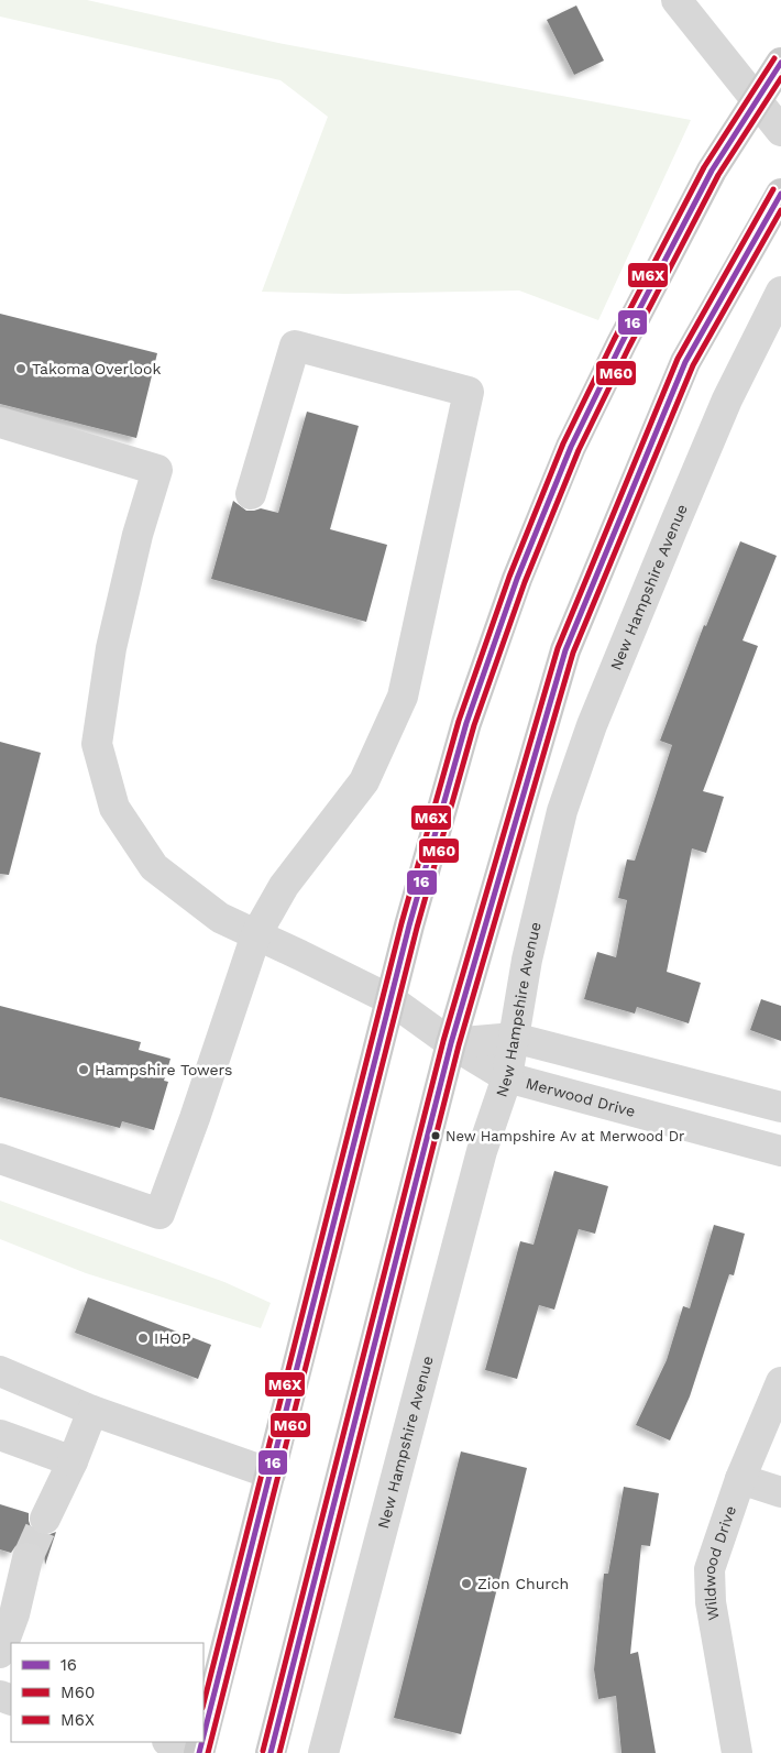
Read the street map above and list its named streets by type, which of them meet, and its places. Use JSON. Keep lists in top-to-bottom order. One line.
{"streets":{"street":["New Hampshire Avenue","Merwood Drive","Wildwood Drive"]},"crossings":[["New Hampshire Avenue","Merwood Drive"]],"places":["Takoma Overlook","Hampshire Towers","New Hampshire Av at Merwood Dr","IHOP","Zion Church"],"lines":["transit line M6X","transit line 16","transit line M60"],"legend":["16","M60","M6X"]}
